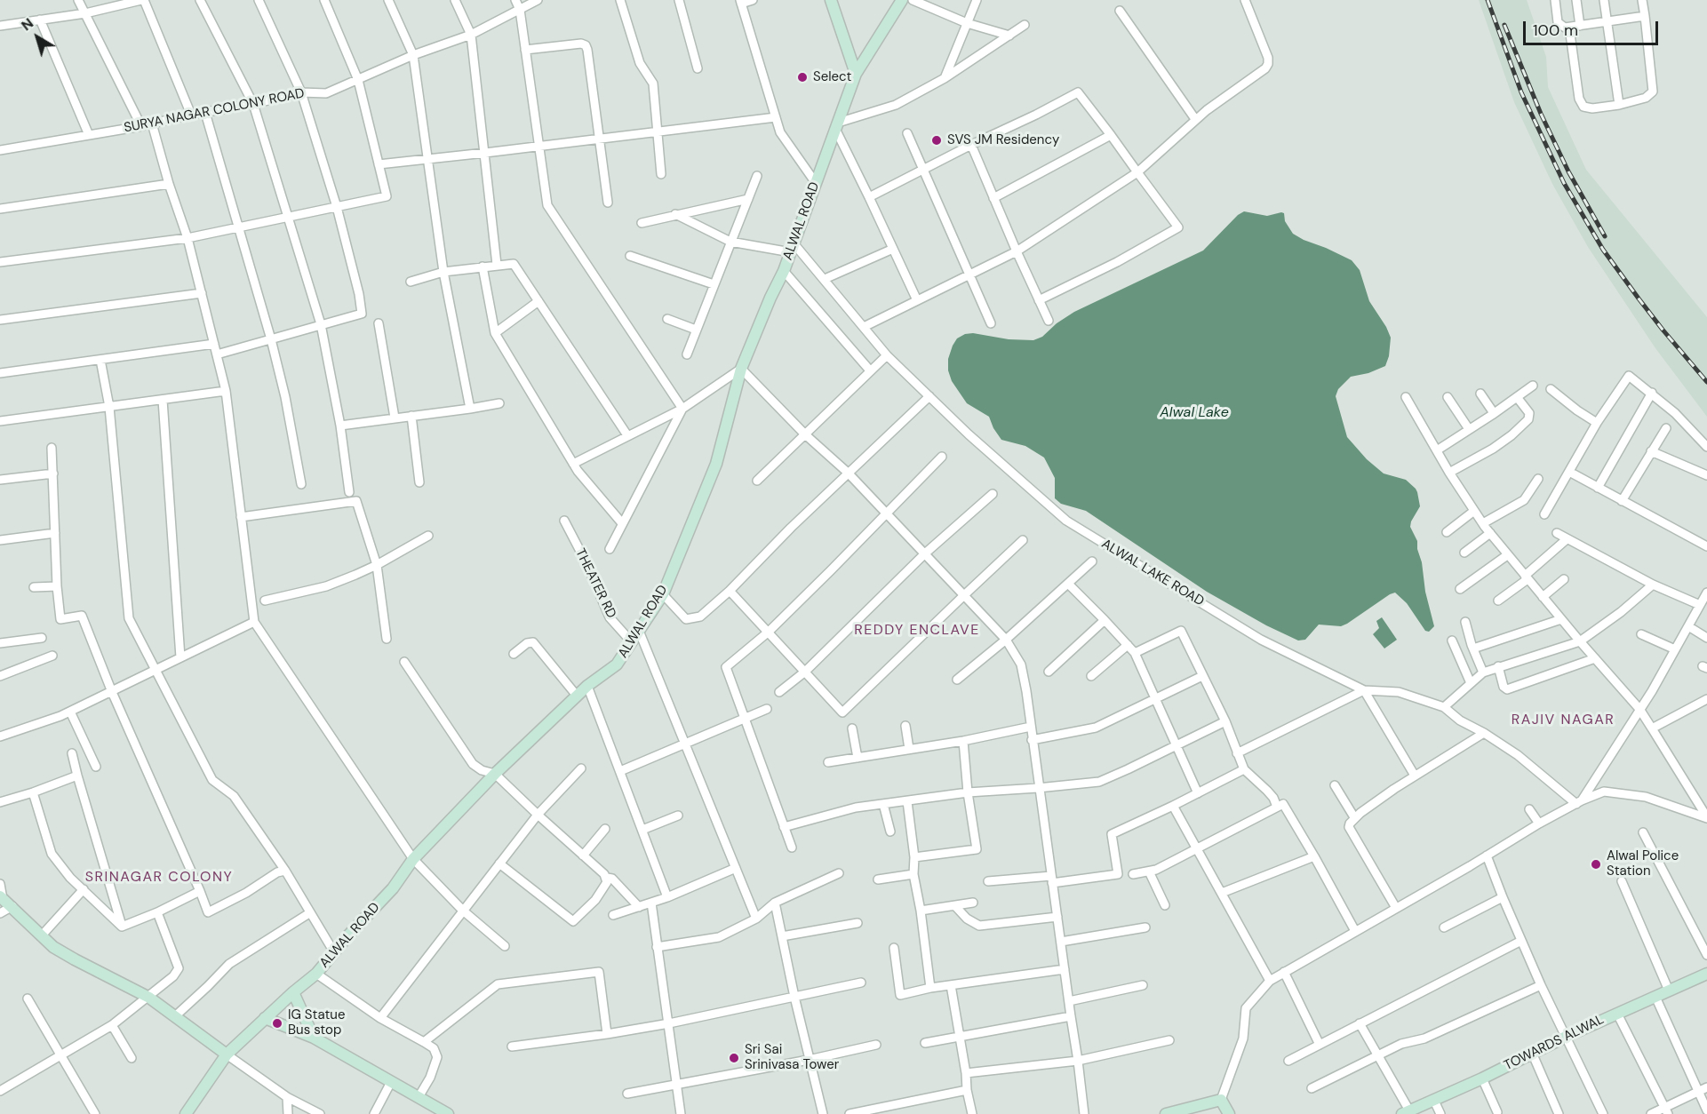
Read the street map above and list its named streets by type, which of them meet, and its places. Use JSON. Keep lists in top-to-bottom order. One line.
{"streets":{"main road":["ALWAL ROAD","TOWARDS ALWAL"],"street":["SURYA NAGAR COLONY ROAD","ALWAL LAKE ROAD","THEATER RD"]},"crossings":[["ALWAL ROAD","ALWAL LAKE ROAD"],["ALWAL ROAD","THEATER RD"]],"districts":["REDDY ENCLAVE","RAJIV NAGAR","SRINAGAR COLONY"],"water":["Alwal Lake"],"places":["Select","SVS JM Residency","Alwal Police Station","IG Statue Bus stop","Sri Sai Srinivasa Tower"],"scale_bar":"100 m","north":"top left"}
